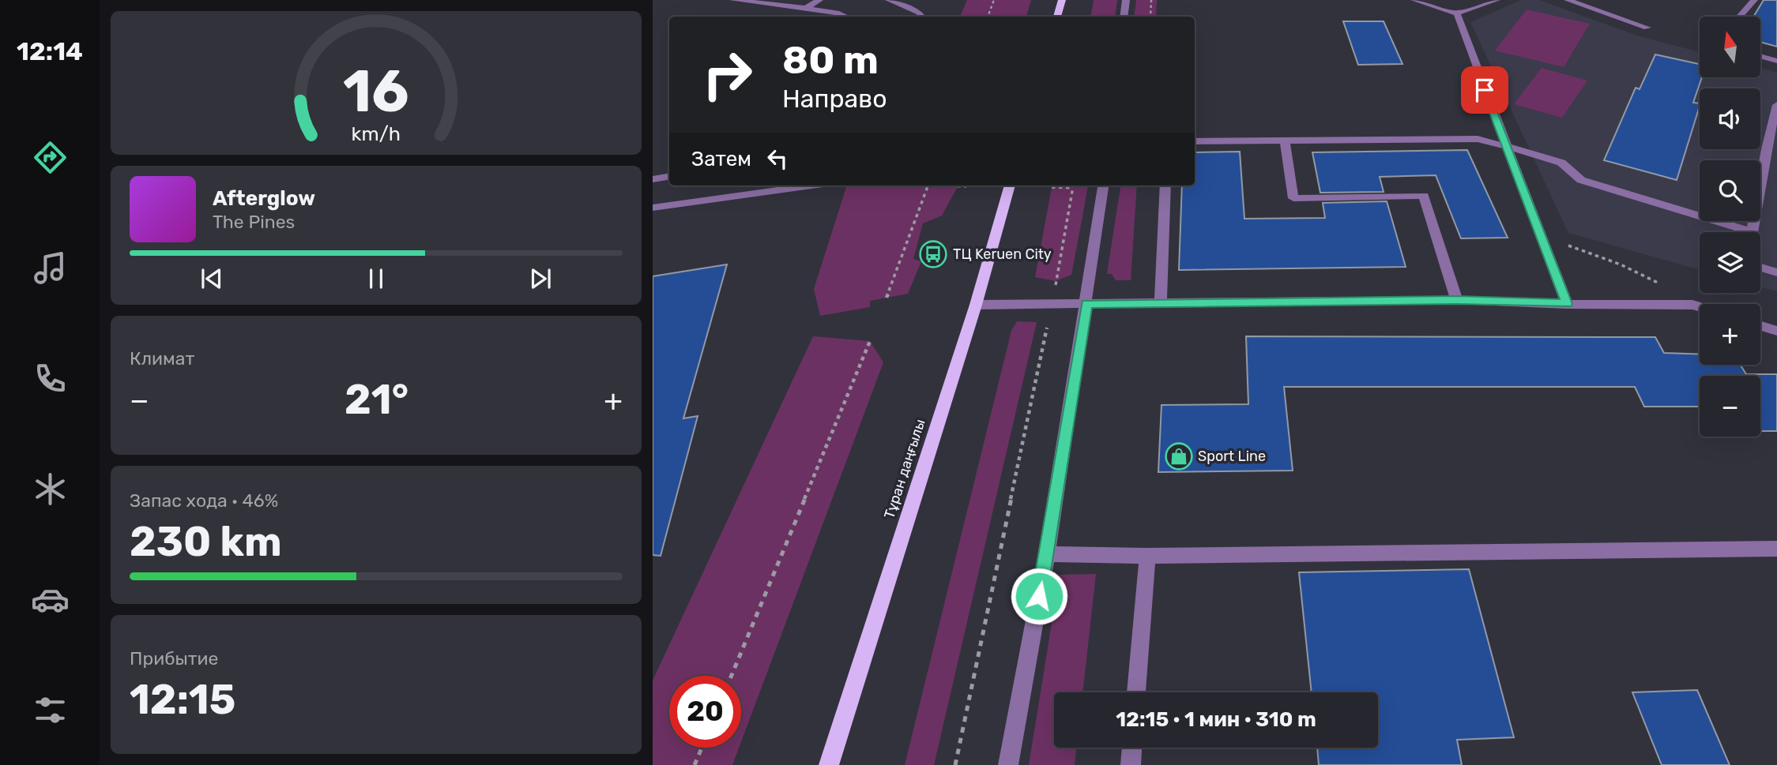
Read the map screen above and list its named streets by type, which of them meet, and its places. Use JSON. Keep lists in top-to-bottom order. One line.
{"streets":{"main road":["Тұран даңғылы"]},"places":{"bus stop":["ТЦ Keruen City"],"shop":["Sport Line"]},"north":"top","page":{"tabs":"12:14","map_buttons":["+","−"],"turn":["80 m","Направо"],"then":"Затем","song":["Afterglow","The Pines"],"tile":["Климат",["Запас хода · 46%","230 km"],["Прибытие","12:15"]],"heat":["−","21°","+"],"limit":"20","trip":"12:15 · 1 мин · 310 m","gauge":["16","km/h"]}}
